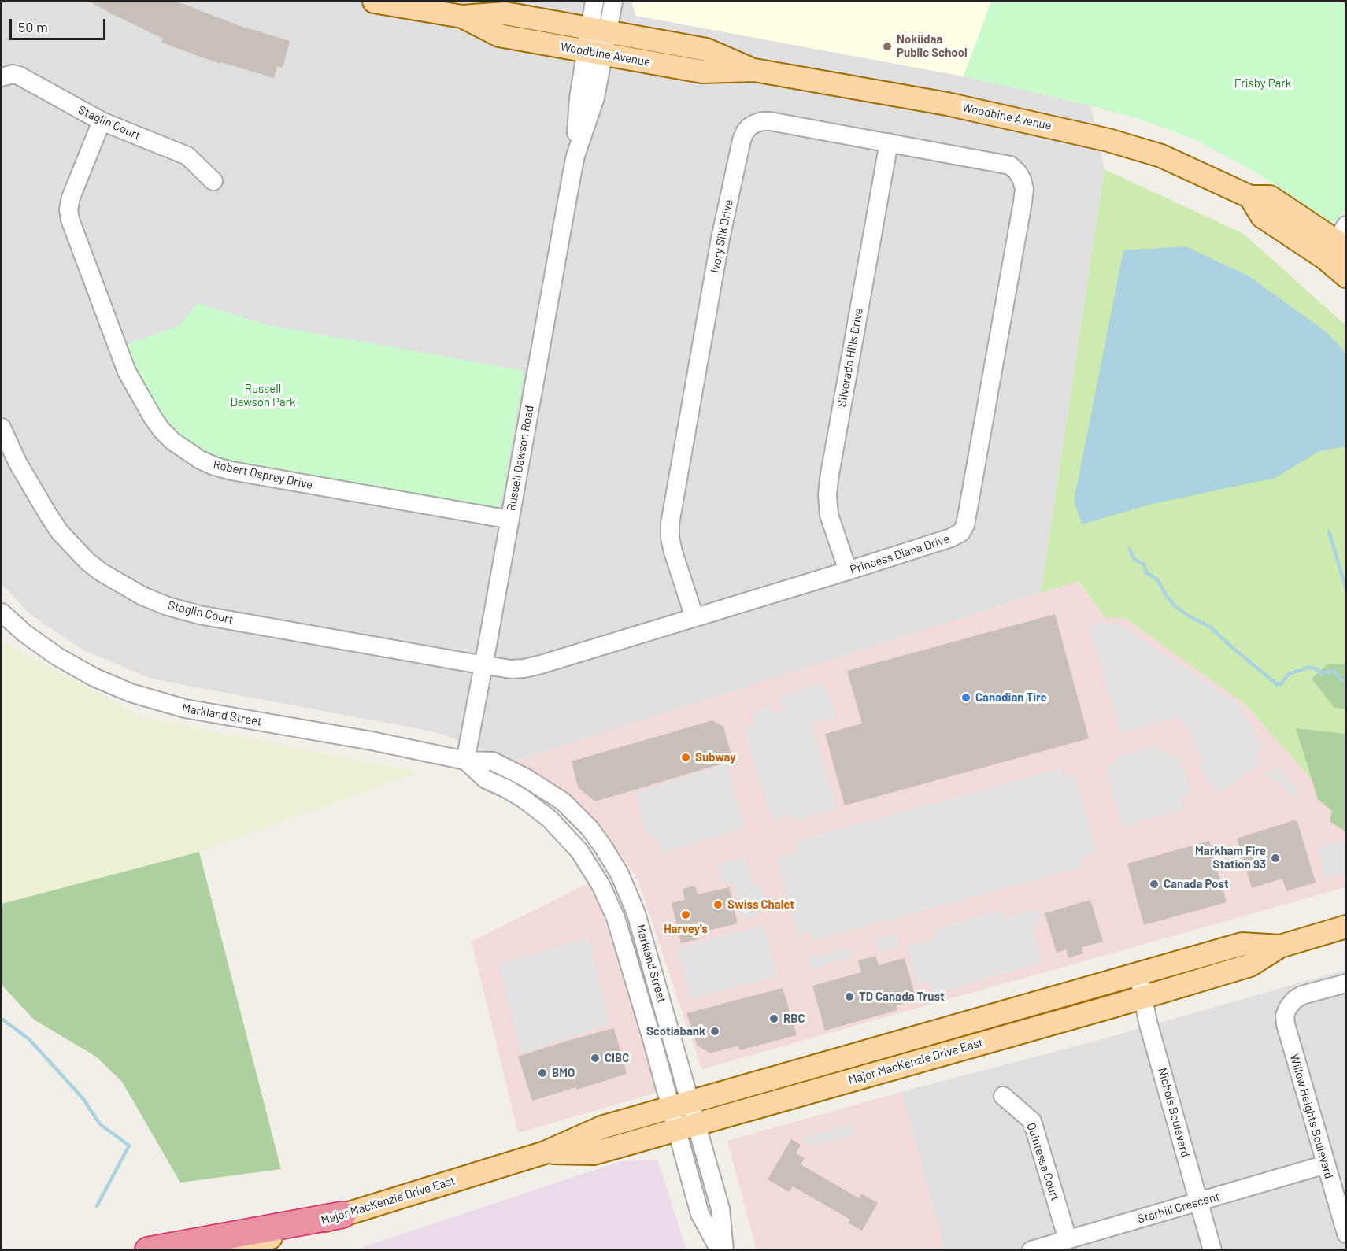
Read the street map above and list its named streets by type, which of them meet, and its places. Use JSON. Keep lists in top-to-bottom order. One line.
{"streets":{"main road":["Woodbine Avenue","Major MacKenzie Drive East"],"street":["Staglin Court","Ivory Silk Drive","Silverado Hills Drive","Russell Dawson Road","Robert Osprey Drive","Princess Diana Drive","Markland Street","Nichols Boulevard","Willow Heights Boulevard","Quintessa Court","Starhill Crescent"]},"crossings":[["Woodbine Avenue","Russell Dawson Road"],["Staglin Court","Russell Dawson Road"],["Staglin Court","Robert Osprey Drive"],["Staglin Court","Princess Diana Drive"],["Ivory Silk Drive","Silverado Hills Drive"],["Ivory Silk Drive","Princess Diana Drive"],["Silverado Hills Drive","Princess Diana Drive"],["Russell Dawson Road","Robert Osprey Drive"],["Russell Dawson Road","Princess Diana Drive"],["Russell Dawson Road","Markland Street"],["Markland Street","Major MacKenzie Drive East"],["Major MacKenzie Drive East","Nichols Boulevard"],["Nichols Boulevard","Starhill Crescent"],["Willow Heights Boulevard","Starhill Crescent"],["Quintessa Court","Starhill Crescent"]],"parks":["Frisby Park","Russell Dawson Park"],"places":["Nokiidaa Public School","Canadian Tire","Subway","Markham Fire Station 93","Canada Post","Swiss Chalet","Harvey's","TD Canada Trust","RBC","Scotiabank","CIBC","BMO"],"scale_bar":"50 m"}
